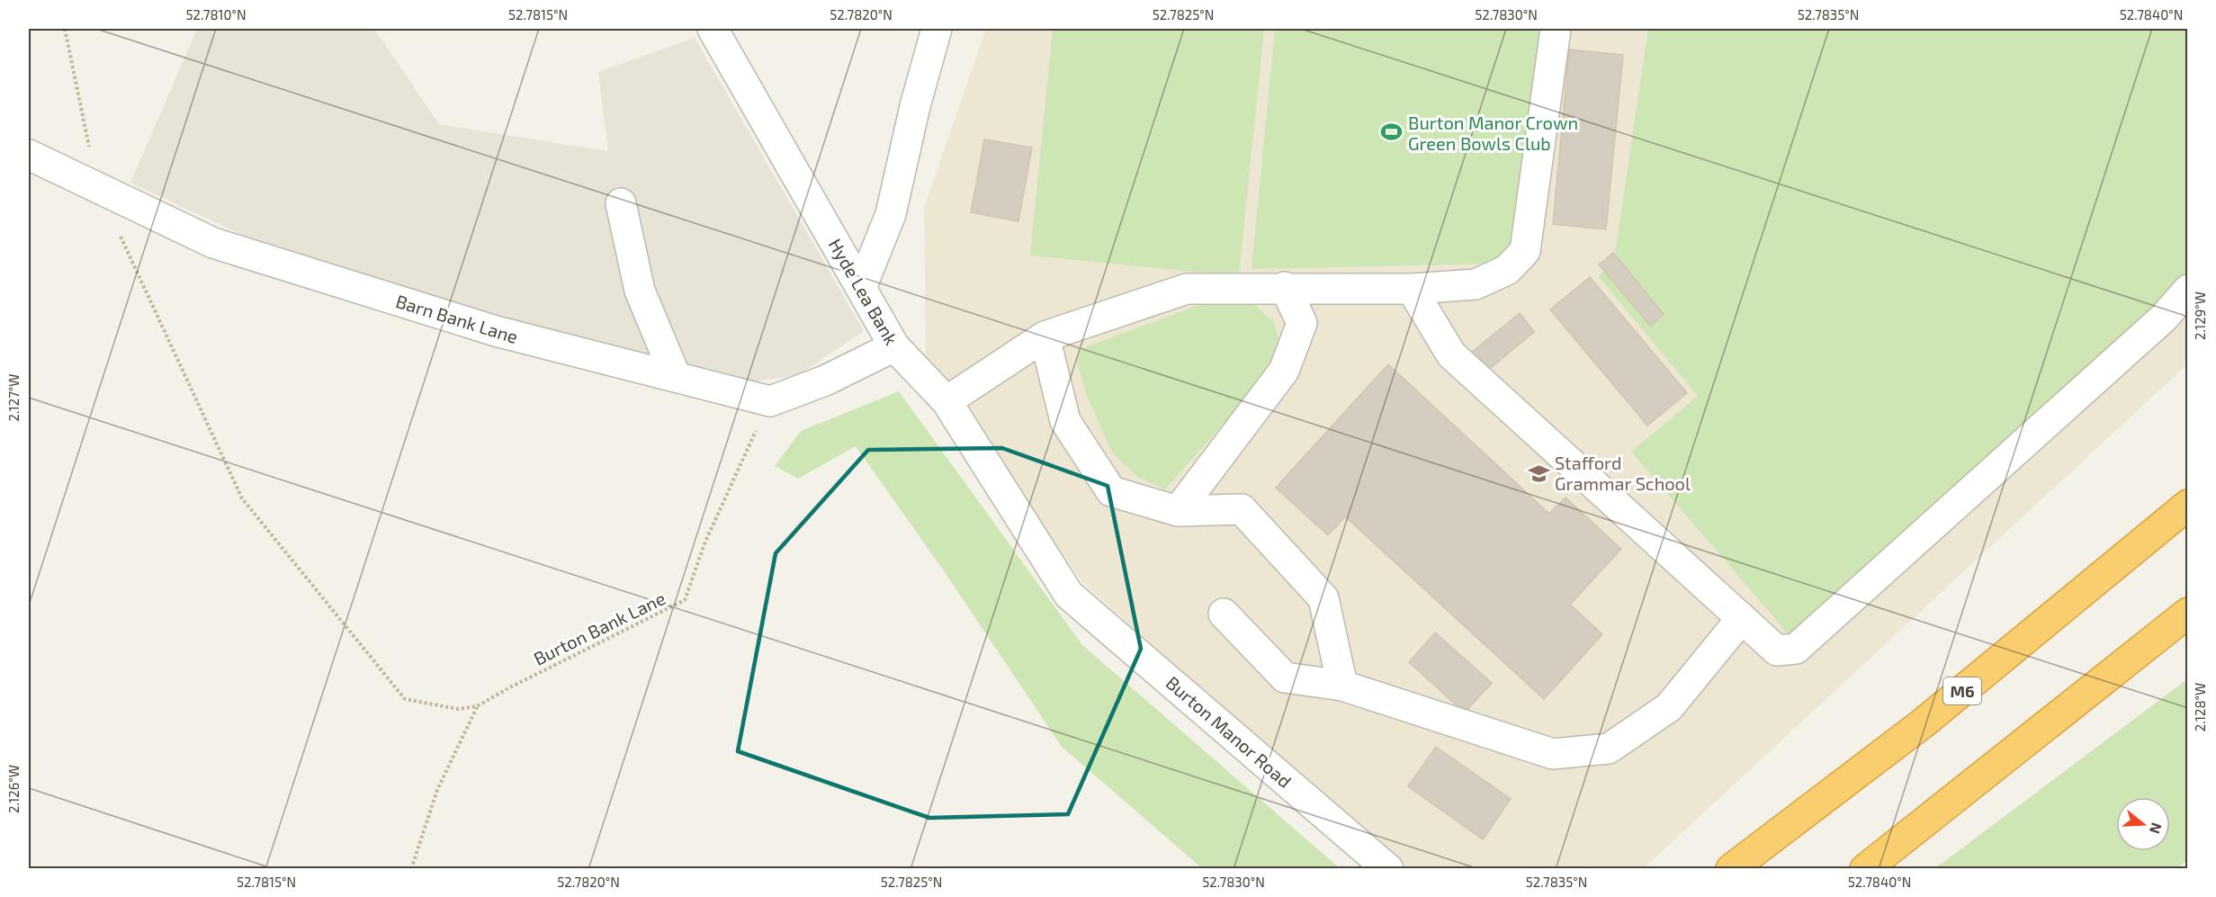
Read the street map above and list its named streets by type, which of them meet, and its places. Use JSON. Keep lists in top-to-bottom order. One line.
{"streets":{"highway":["M6"],"street":["Hyde Lea Bank","Barn Bank Lane","Burton Manor Road"],"path":["Burton Bank Lane"]},"crossings":[["Hyde Lea Bank","Burton Manor Road"],["Barn Bank Lane","Burton Bank Lane"]],"places":{"sports":["Burton Manor Crown Green Bowls Club"],"school or university":["Stafford Grammar School"]},"north":"right","coordinates":["52.7810°N","52.7815°N","52.7820°N","52.7825°N","52.7830°N","52.7835°N","52.7840°N","2.129°W","2.127°W","2.128°W","2.126°W"]}
